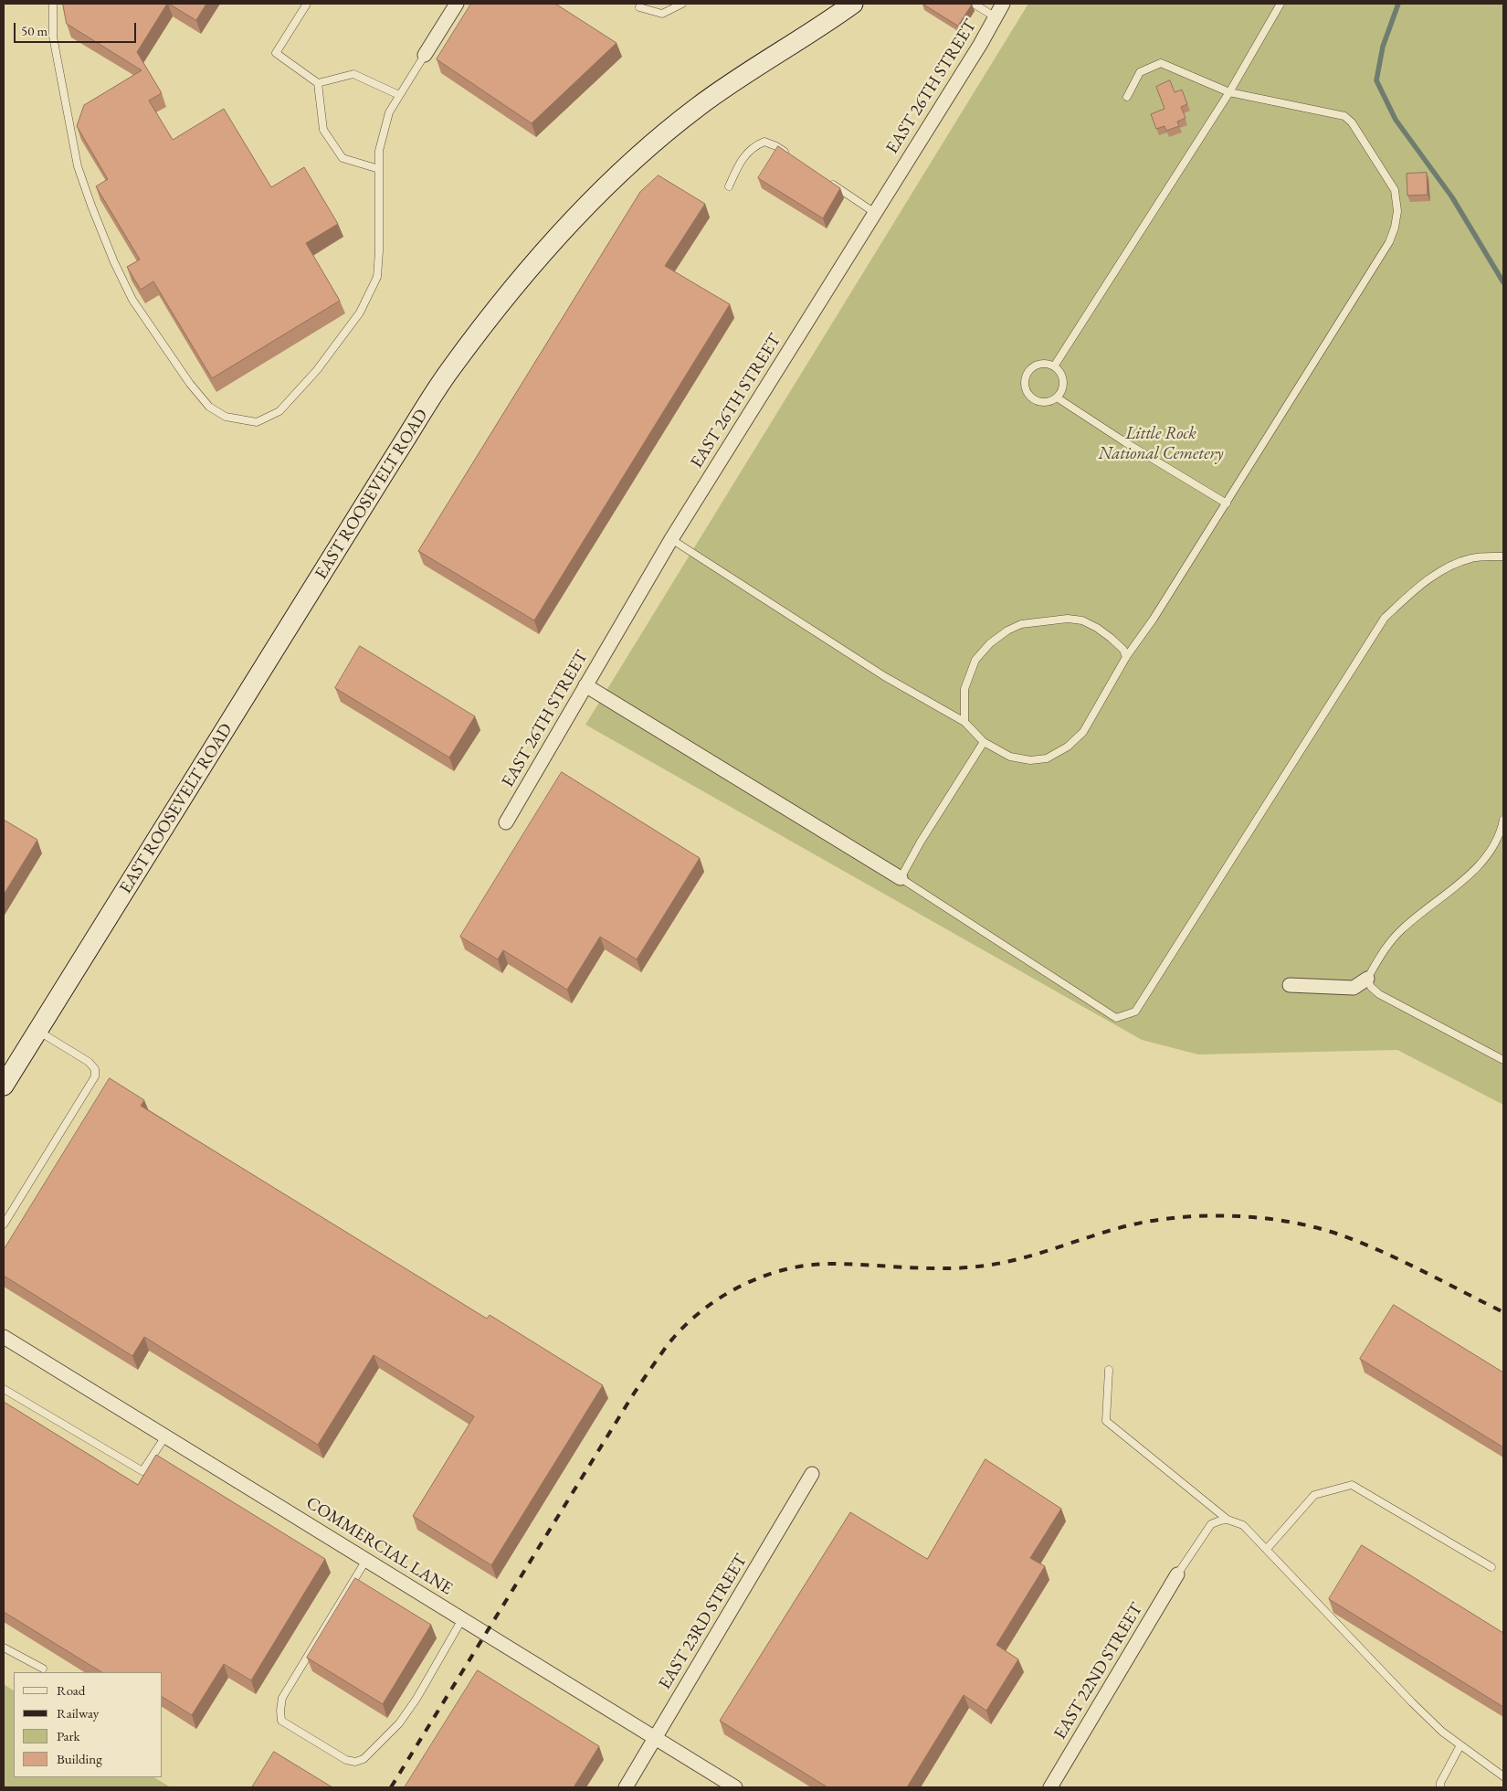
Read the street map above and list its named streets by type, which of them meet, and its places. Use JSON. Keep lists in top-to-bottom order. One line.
{"streets":{"main road":["EAST ROOSEVELT ROAD"],"street":["EAST 26TH STREET","COMMERCIAL LANE","EAST 23RD STREET","EAST 22ND STREET"]},"crossings":[["COMMERCIAL LANE","EAST 23RD STREET"]],"parks":["Little Rock National Cemetery"],"legend":["Road","Railway","Park","Building"],"scale_bar":"50 m"}
